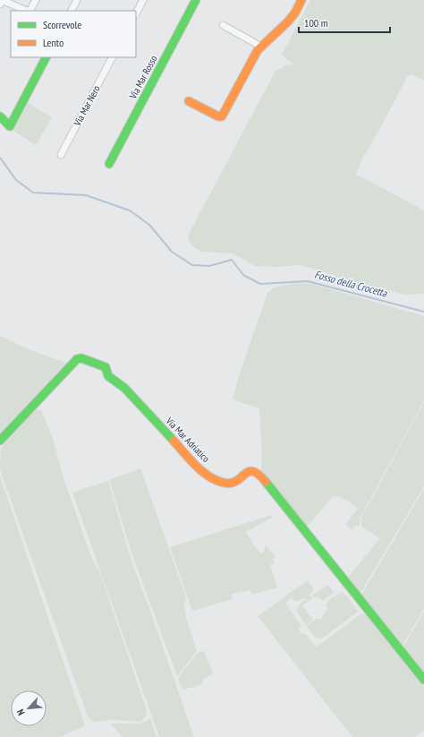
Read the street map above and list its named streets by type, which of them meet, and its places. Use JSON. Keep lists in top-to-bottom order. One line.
{"streets":{"street":["Via Mar Rosso","Via Mar Nero","Via Mar Adriatico"]},"water":["Fosso della Crocetta"],"legend":["Scorrevole","Lento"],"scale_bar":"100 m","north":"bottom left"}
